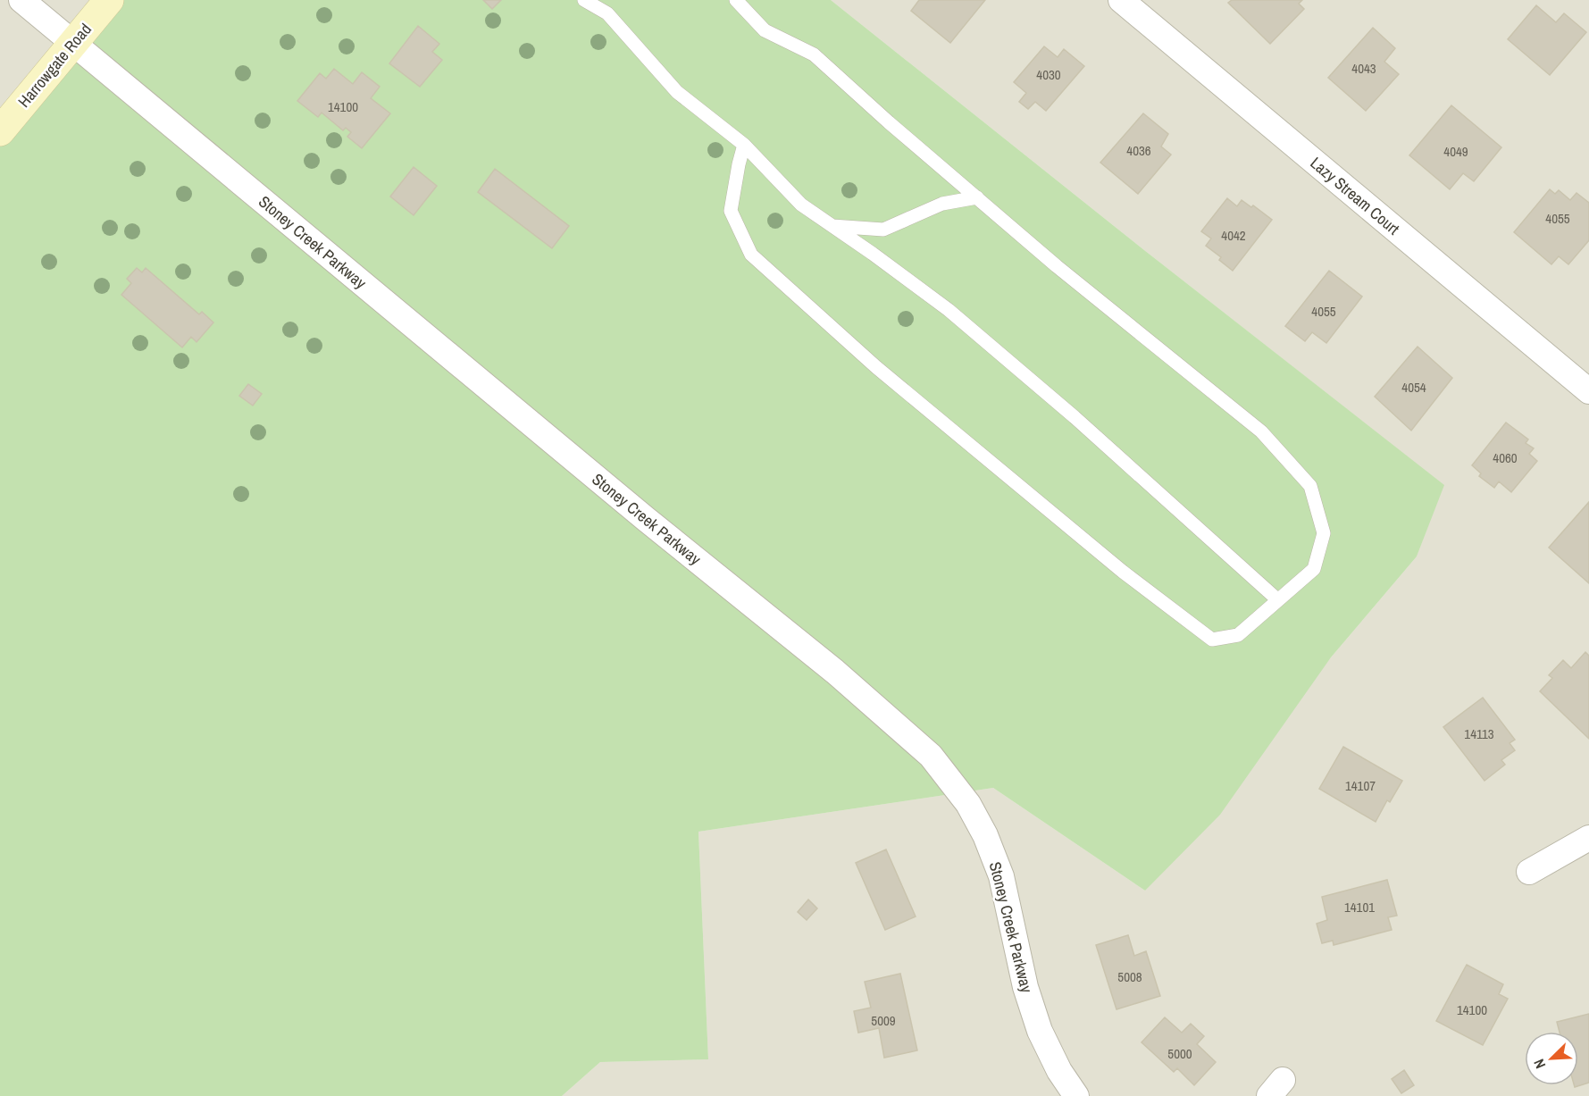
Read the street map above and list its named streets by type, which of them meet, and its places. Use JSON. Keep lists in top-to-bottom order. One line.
{"streets":{"main road":["Harrowgate Road"],"street":["Lazy Stream Court","Stoney Creek Parkway"]},"crossings":[["Harrowgate Road","Stoney Creek Parkway"]],"house_numbers":["4043","4030","14100","4036","4049","4055","4042","4055","4054","4060","14113","14107","14101","5008","14100","5009","5000"],"north":"bottom left"}
